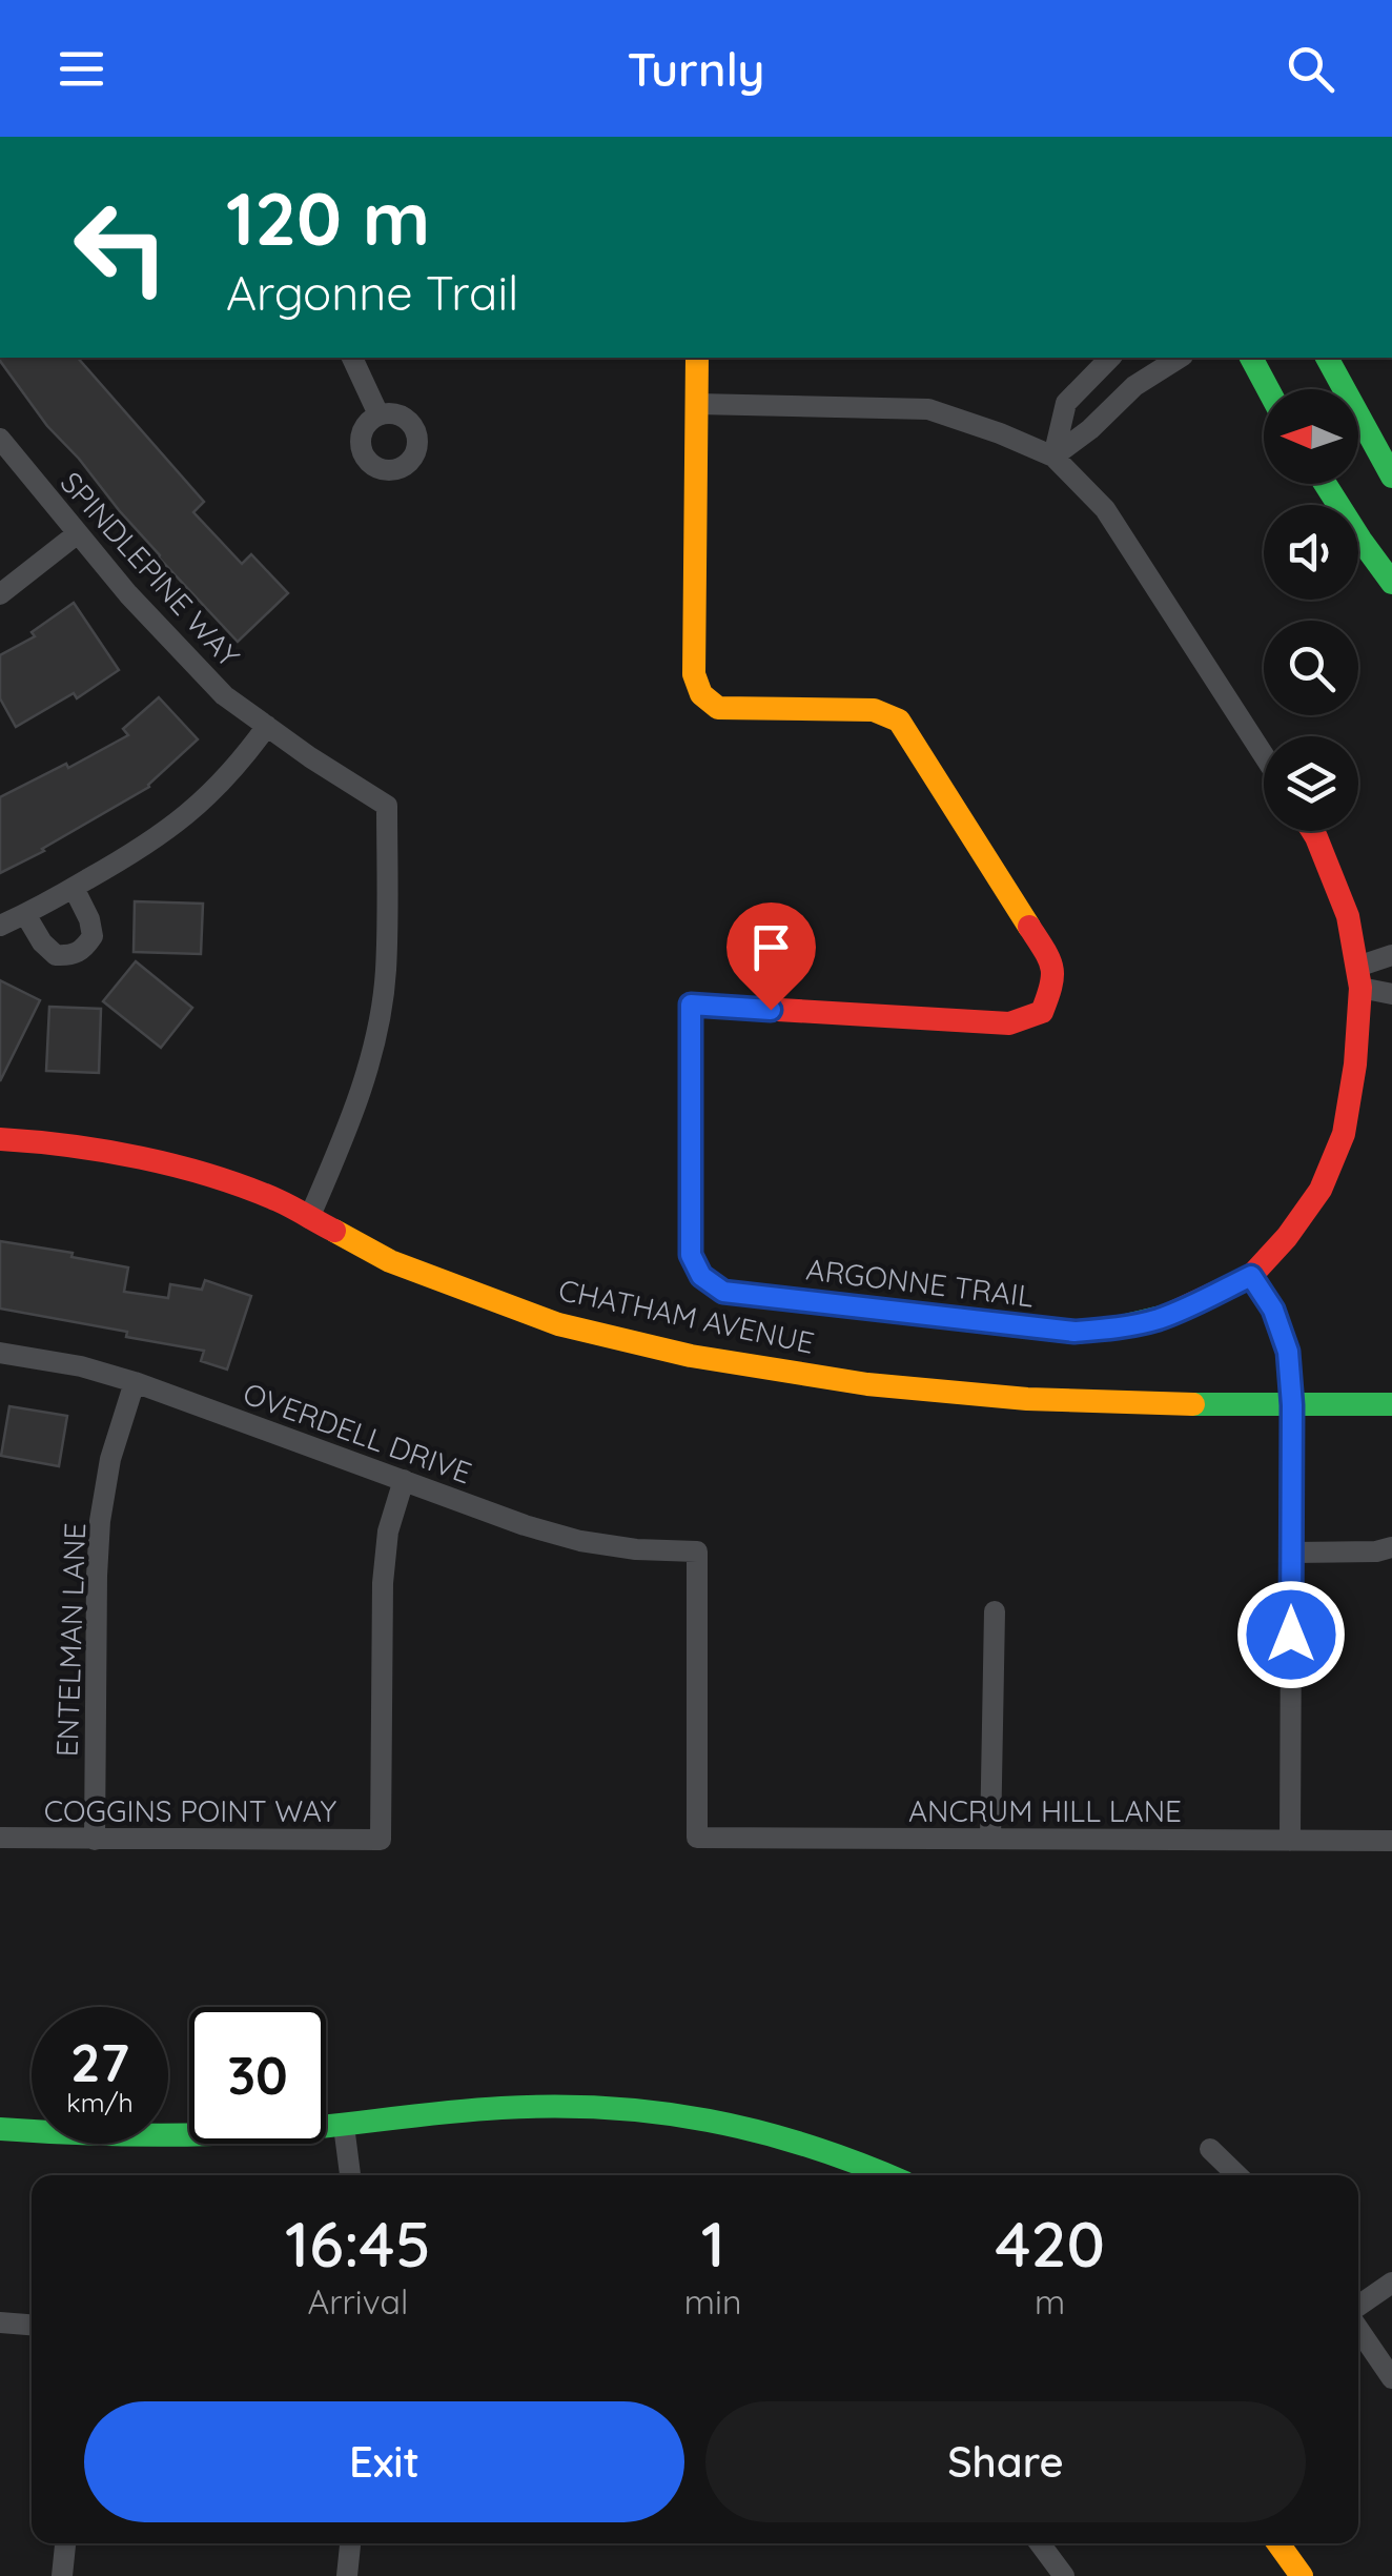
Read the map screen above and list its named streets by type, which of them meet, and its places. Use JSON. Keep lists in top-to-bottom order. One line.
{"streets":{"street":["SPINDLEPINE WAY","ARGONNE TRAIL","CHATHAM AVENUE","OVERDELL DRIVE","ENTELMAN LANE","COGGINS POINT WAY","ANCRUM HILL LANE"]},"crossings":[["SPINDLEPINE WAY","CHATHAM AVENUE"],["OVERDELL DRIVE","ENTELMAN LANE"],["OVERDELL DRIVE","COGGINS POINT WAY"],["OVERDELL DRIVE","ANCRUM HILL LANE"],["ENTELMAN LANE","COGGINS POINT WAY"]],"north":"left","page":{"header":"Turnly","turn":["120 m","Argonne Trail"],"speed":"27 km/h","limit":"30","eta":["16:45","Arrival","1","min","420","m"],"buttons":["Exit","Share"]}}
